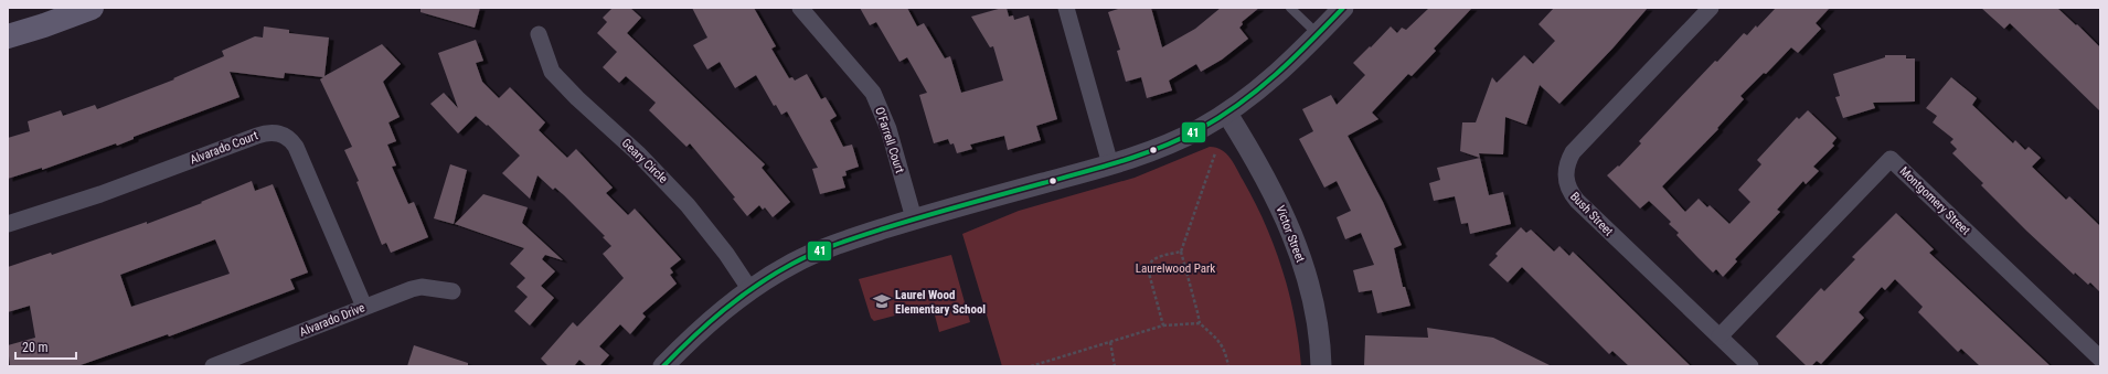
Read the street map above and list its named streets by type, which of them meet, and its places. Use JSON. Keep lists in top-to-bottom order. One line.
{"streets":{"street":["O'Farrell Court","Alvarado Court","Geary Circle","Montgomery Street","Bush Street","Victor Street","Alvarado Drive"]},"crossings":[["Alvarado Court","Alvarado Drive"],["Montgomery Street","Bush Street"]],"parks":["Laurelwood Park"],"places":{"school or university":["Laurel Wood Elementary School"]},"lines":["transit line 41"],"scale_bar":"20 m"}
